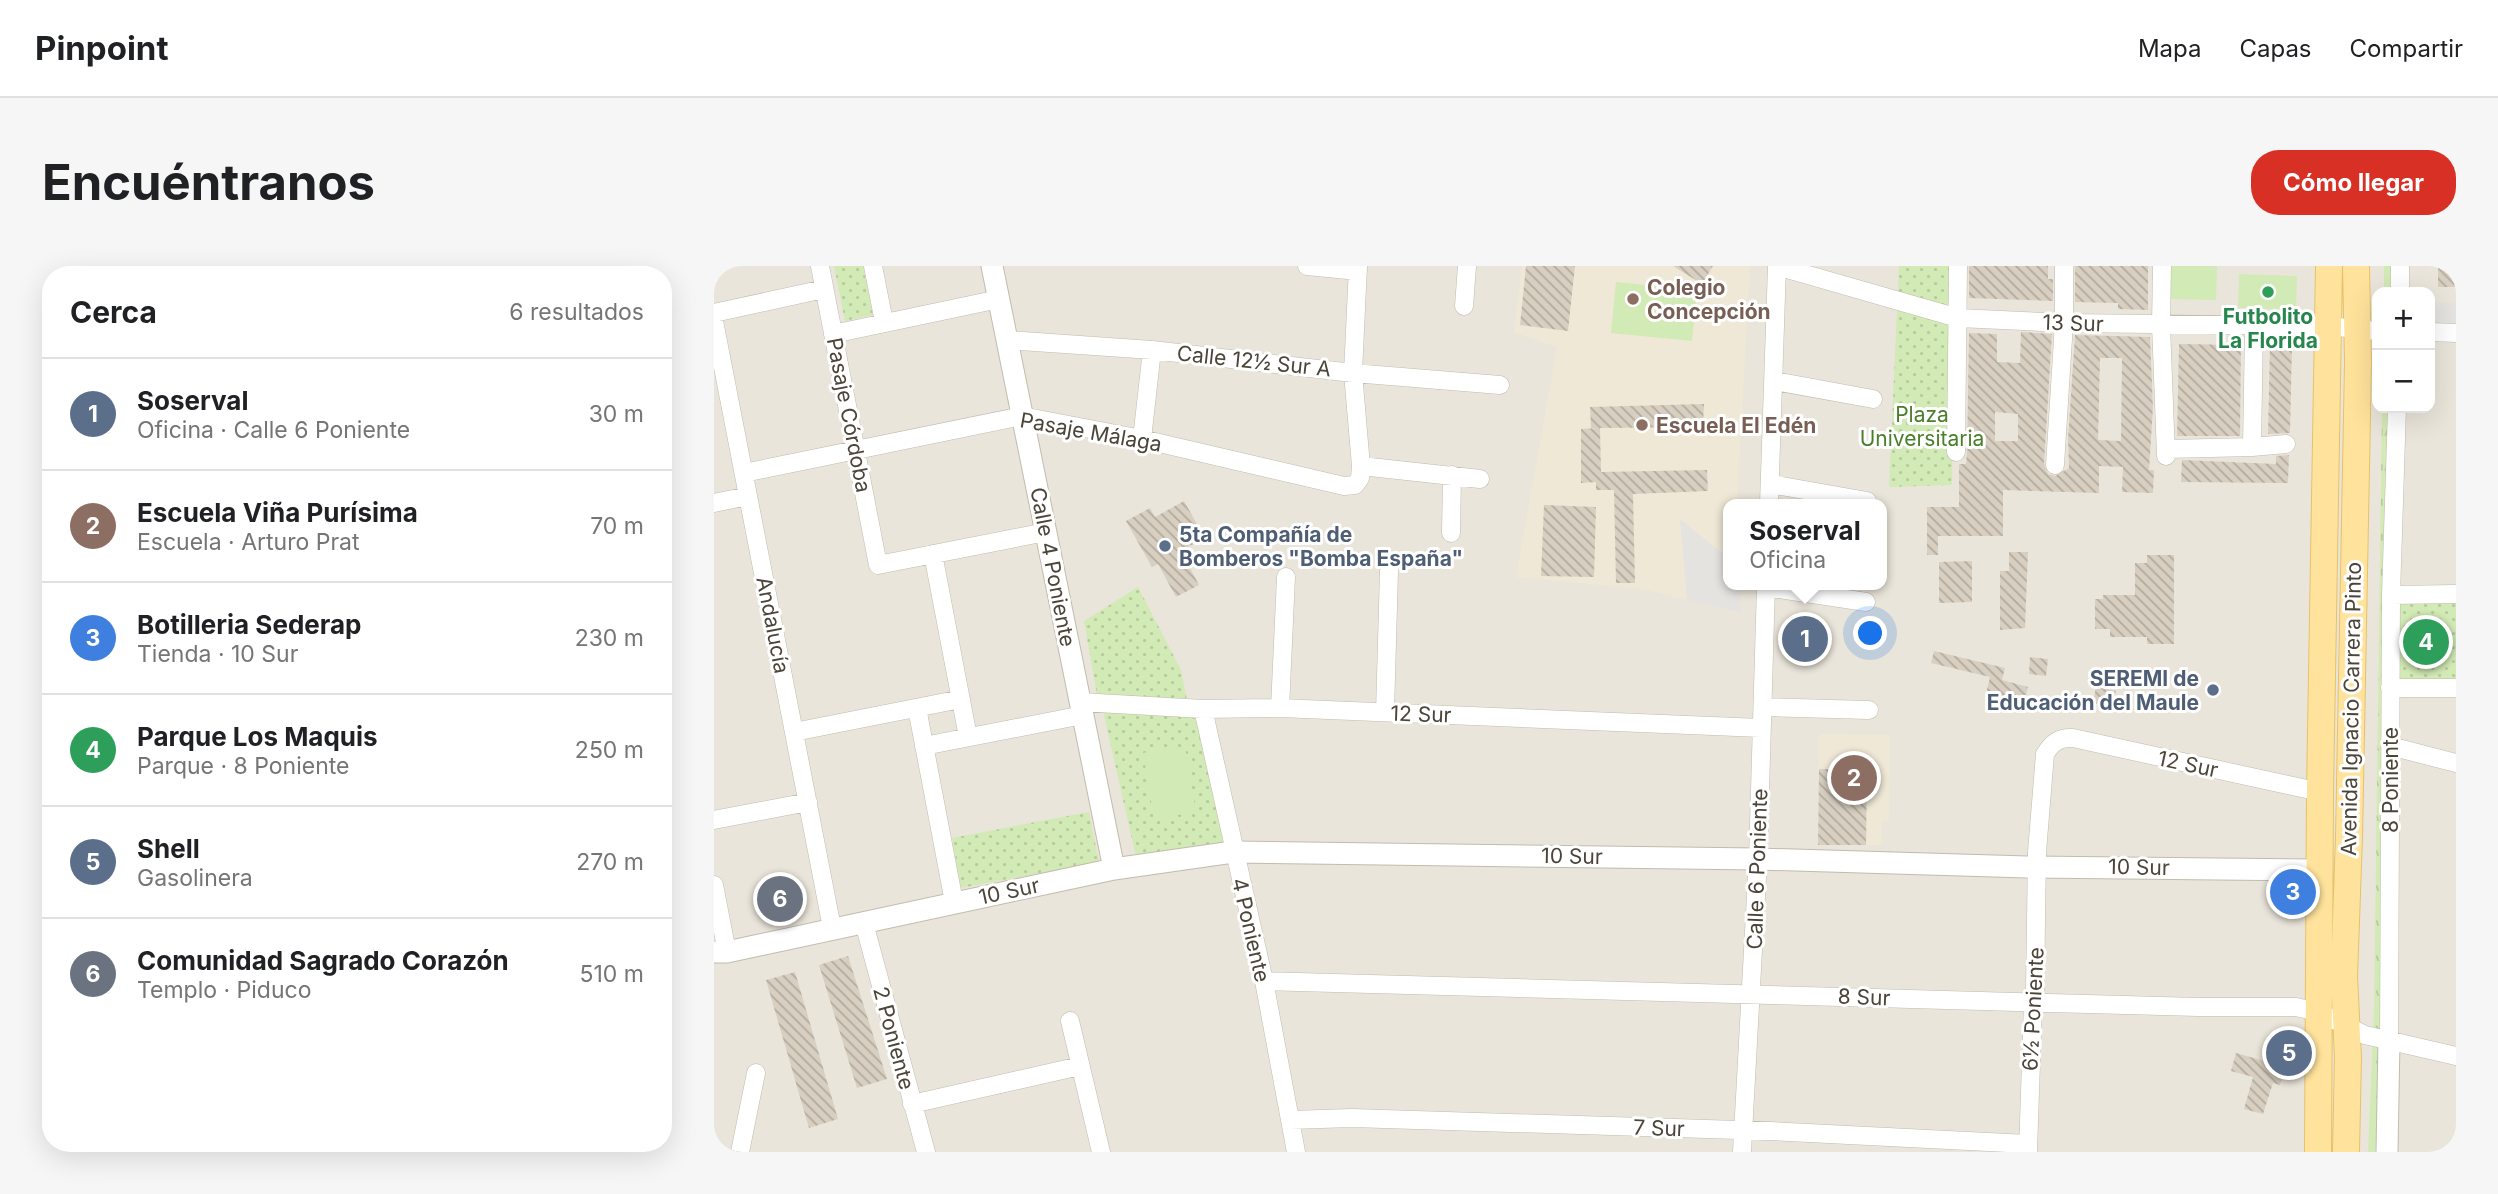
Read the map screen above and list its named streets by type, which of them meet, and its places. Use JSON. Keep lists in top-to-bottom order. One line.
{"streets":{"main road":["Avenida Ignacio Carrera Pinto"],"street":["13 Sur","Calle 12½ Sur A","Pasaje Córdoba","Pasaje Málaga","Calle 4 Poniente","Andalucía","12 Sur","8 Poniente","10 Sur","Calle 6 Poniente","4 Poniente","8 Sur","6½ Poniente","2 Poniente","7 Sur"]},"crossings":[["13 Sur","Avenida Ignacio Carrera Pinto"],["Calle 12½ Sur A","Calle 4 Poniente"],["Pasaje Córdoba","Pasaje Málaga"],["Pasaje Málaga","Calle 4 Poniente"],["Pasaje Málaga","Andalucía"],["Calle 4 Poniente","12 Sur"],["Calle 4 Poniente","10 Sur"],["Andalucía","10 Sur"],["Avenida Ignacio Carrera Pinto","12 Sur"],["Avenida Ignacio Carrera Pinto","10 Sur"],["Avenida Ignacio Carrera Pinto","8 Sur"],["12 Sur","Calle 6 Poniente"],["12 Sur","4 Poniente"],["12 Sur","6½ Poniente"],["8 Poniente","8 Sur"],["10 Sur","Calle 6 Poniente"],["10 Sur","4 Poniente"],["10 Sur","6½ Poniente"],["10 Sur","2 Poniente"],["Calle 6 Poniente","8 Sur"],["Calle 6 Poniente","7 Sur"],["4 Poniente","8 Sur"],["4 Poniente","7 Sur"],["8 Sur","6½ Poniente"],["6½ Poniente","7 Sur"]],"parks":["Plaza Universitaria"],"places":["Futbolito La Florida","Colegio Concepción","Escuela El Edén","5ta Compañía de Bomberos \"Bomba España\"","SEREMI de Educación del Maule"],"page":{"header":"Pinpoint","nav":["Mapa","Capas","Compartir"],"buttons":"Cómo llegar","title":"Encuéntranos","heading":["Cerca","6 resultados"],"map_buttons":["+","−"],"list":[{"mark":"1","name":"Soserval","note":"Oficina · Calle 6 Poniente","value":"30 m"},{"mark":"2","name":"Escuela Viña Purísima","note":"Escuela · Arturo Prat","value":"70 m"},{"mark":"3","name":"Botilleria Sederap","note":"Tienda · 10 Sur","value":"230 m"},{"mark":"4","name":"Parque Los Maquis","note":"Parque · 8 Poniente","value":"250 m"},{"mark":"5","name":"Shell","note":"Gasolinera","value":"270 m"},{"mark":"6","name":"Comunidad Sagrado Corazón","note":"Templo · Piduco","value":"510 m"}],"popup":["Soserval","Oficina"],"pins":["1","4","2","3","6","5"]}}
